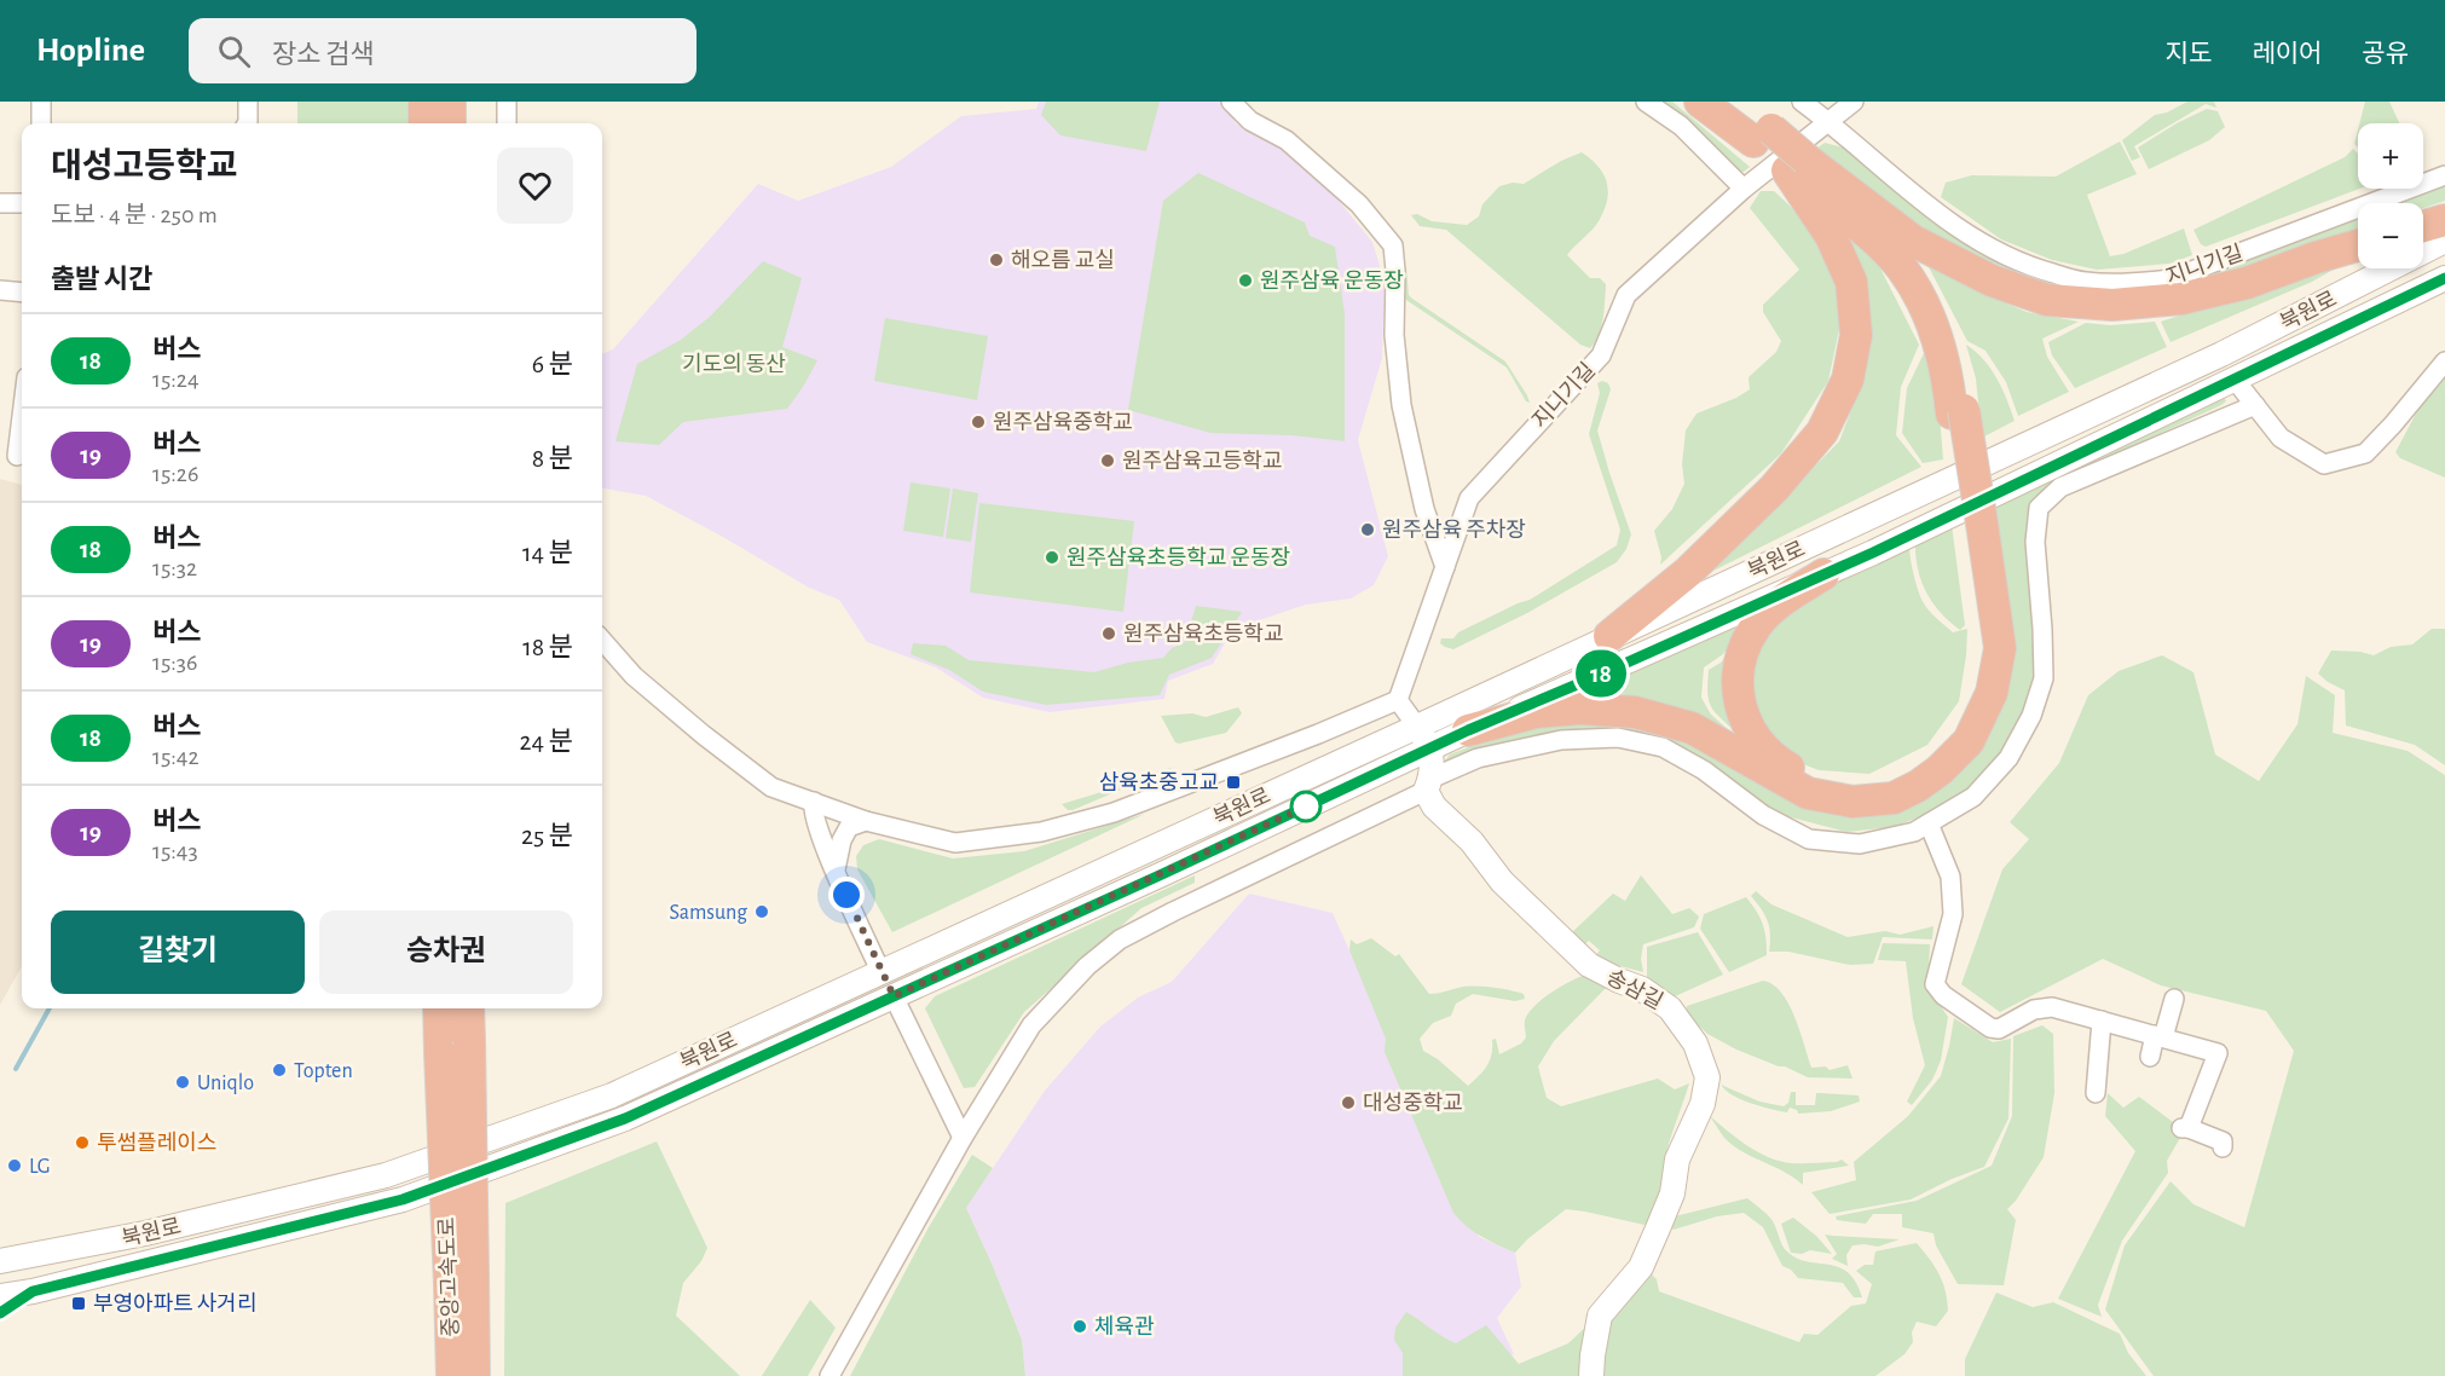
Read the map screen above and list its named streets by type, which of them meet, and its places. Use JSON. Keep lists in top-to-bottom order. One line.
{"streets":{"highway":["중앙고속도로"],"street":["지니기길","북원로","송삼길"]},"parks":["기도의 동산"],"places":{"other":["해오름 교실","원주삼육 운동장","원주삼육중학교","원주삼육고등학교","원주삼육 주차장","원주삼육초등학교 운동장","원주삼육초등학교","Samsung","Topten","Uniqlo","대성중학교","투썸플레이스","LG","체육관"],"transit":["삼육초중고교","부영아파트 사거리"]},"lines":["bus line 18"],"page":{"header":"Hopline","search":"장소 검색","nav":["지도","레이어","공유"],"on_map":"18","map_buttons":["+","−"],"heading":[["대성고등학교","도보 · 4 분 · 250 m"],"출발 시간"],"list":[{"mark":"18","name":"버스","note":"15:24","value":"6 분"},{"mark":"19","name":"버스","note":"15:26","value":"8 분"},{"mark":"18","name":"버스","note":"15:32","value":"14 분"},{"mark":"19","name":"버스","note":"15:36","value":"18 분"},{"mark":"18","name":"버스","note":"15:42","value":"24 분"},{"mark":"19","name":"버스","note":"15:43","value":"25 분"}],"buttons":["길찾기","승차권"]}}
